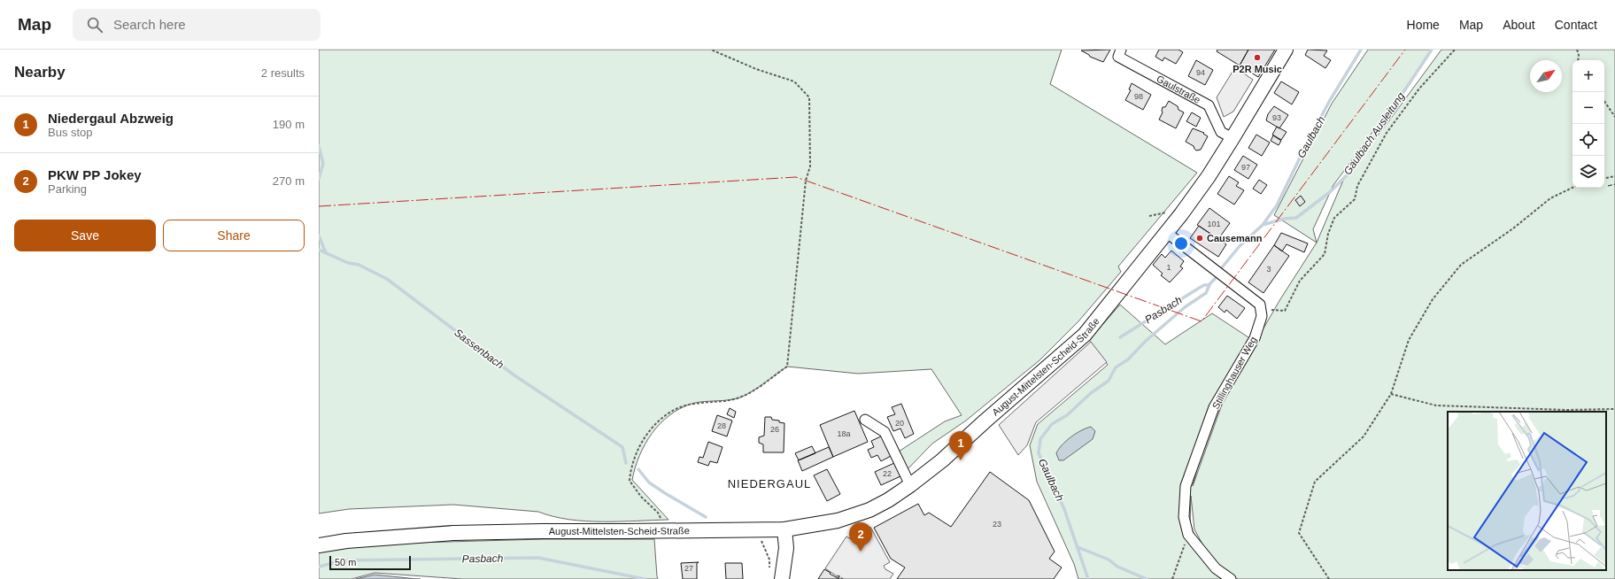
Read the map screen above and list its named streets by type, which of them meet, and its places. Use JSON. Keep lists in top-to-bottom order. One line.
{"streets":{"main road":["August-Mittelsten-Scheid-Straße"],"street":["Gaulstraße","Stillinghauser Weg"]},"districts":["NIEDERGAUL"],"water":["Gaulbach Ausleitung","Gaulbach","Pasbach","Sassenbach"],"places":["P2R Music","Causemann"],"house_numbers":["94","98","93","97","101","1","3","20","28","26","18a","22","23","27"],"scale_bar":"50 m","north":"top right","page":{"header":"Map","search":"Search here","nav":["Home","Map","About","Contact"],"heading":["Nearby","2 results"],"map_buttons":["+","−"],"list":[{"mark":"1","name":"Niedergaul Abzweig","note":"Bus stop","value":"190 m"},{"mark":"2","name":"PKW PP Jokey","note":"Parking","value":"270 m"}],"buttons":["Save","Share"],"pins":["1","2"],"scale":"50 m"}}
